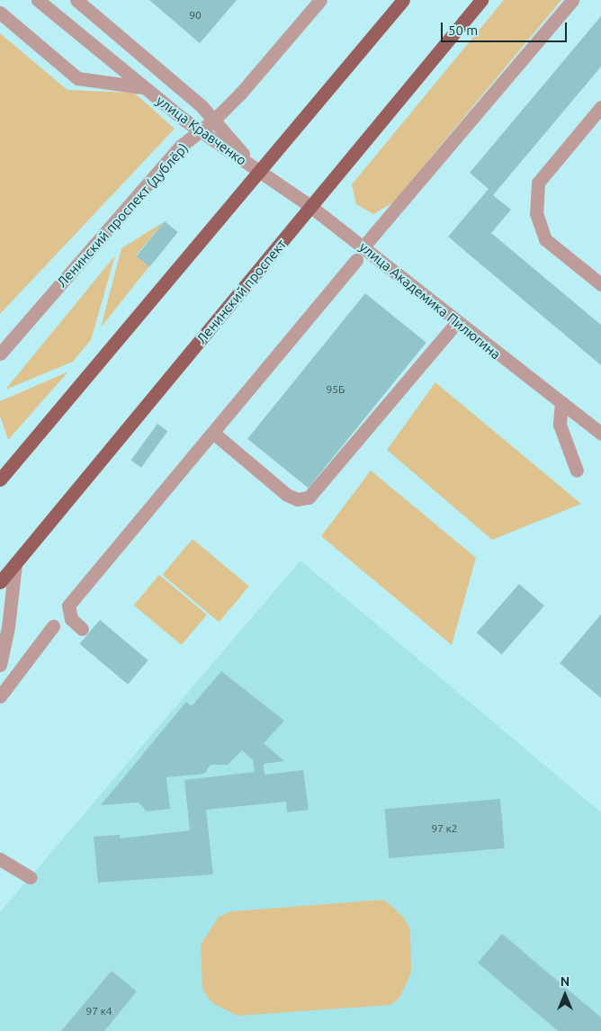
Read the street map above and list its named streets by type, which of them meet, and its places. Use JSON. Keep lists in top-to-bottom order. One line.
{"streets":{"main road":["Ленинский проспект"],"street":["улица Кравченко","Ленинский проспект (дублёр)","улица Академика Пилюгина"]},"crossings":[["улица Кравченко","Ленинский проспект (дублёр)"],["улица Кравченко","улица Академика Пилюгина"],["Ленинский проспект","улица Академика Пилюгина"]],"house_numbers":["90","95Б","97 к2","97 к4"],"scale_bar":"50 m","north":"top"}
